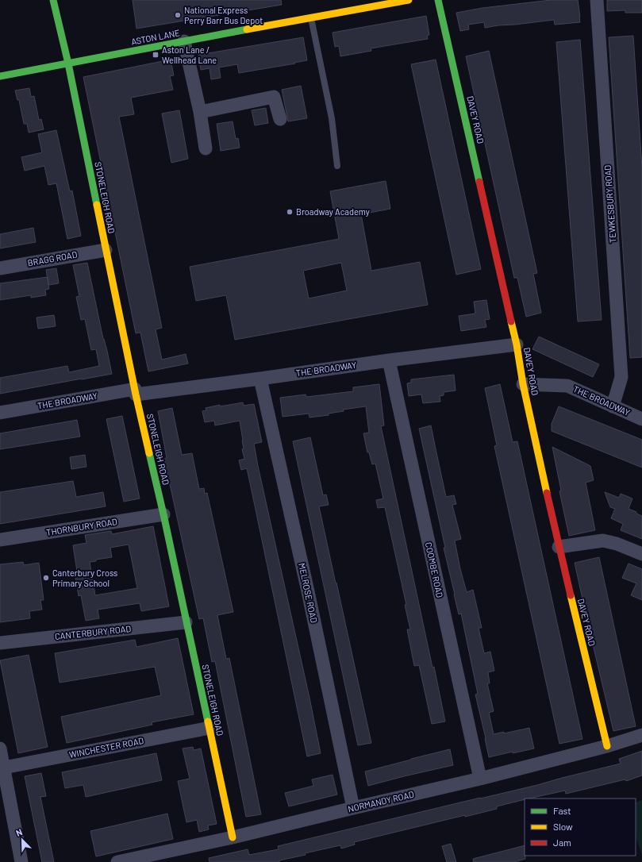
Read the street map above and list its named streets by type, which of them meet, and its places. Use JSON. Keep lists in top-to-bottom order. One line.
{"streets":{"street":["ASTON LANE","DAVEY ROAD","STONELEIGH ROAD","TEWKESBURY ROAD","BRAGG ROAD","THE BROADWAY","THORNBURY ROAD","COOMBE ROAD","MELROSE ROAD","CANTERBURY ROAD","WINCHESTER ROAD","NORMANDY ROAD"]},"crossings":[["ASTON LANE","STONELEIGH ROAD"],["DAVEY ROAD","THE BROADWAY"],["DAVEY ROAD","NORMANDY ROAD"],["STONELEIGH ROAD","BRAGG ROAD"],["STONELEIGH ROAD","THE BROADWAY"],["STONELEIGH ROAD","THORNBURY ROAD"],["STONELEIGH ROAD","CANTERBURY ROAD"],["STONELEIGH ROAD","WINCHESTER ROAD"],["STONELEIGH ROAD","NORMANDY ROAD"],["TEWKESBURY ROAD","THE BROADWAY"],["THE BROADWAY","COOMBE ROAD"],["THE BROADWAY","MELROSE ROAD"],["COOMBE ROAD","NORMANDY ROAD"],["MELROSE ROAD","NORMANDY ROAD"]],"places":{"other":["National Express Perry Barr Bus Depot","Broadway Academy","Canterbury Cross Primary School"],"transit":["Aston Lane / Wellhead Lane"]},"legend":["Fast","Slow","Jam"],"north":"top left"}
